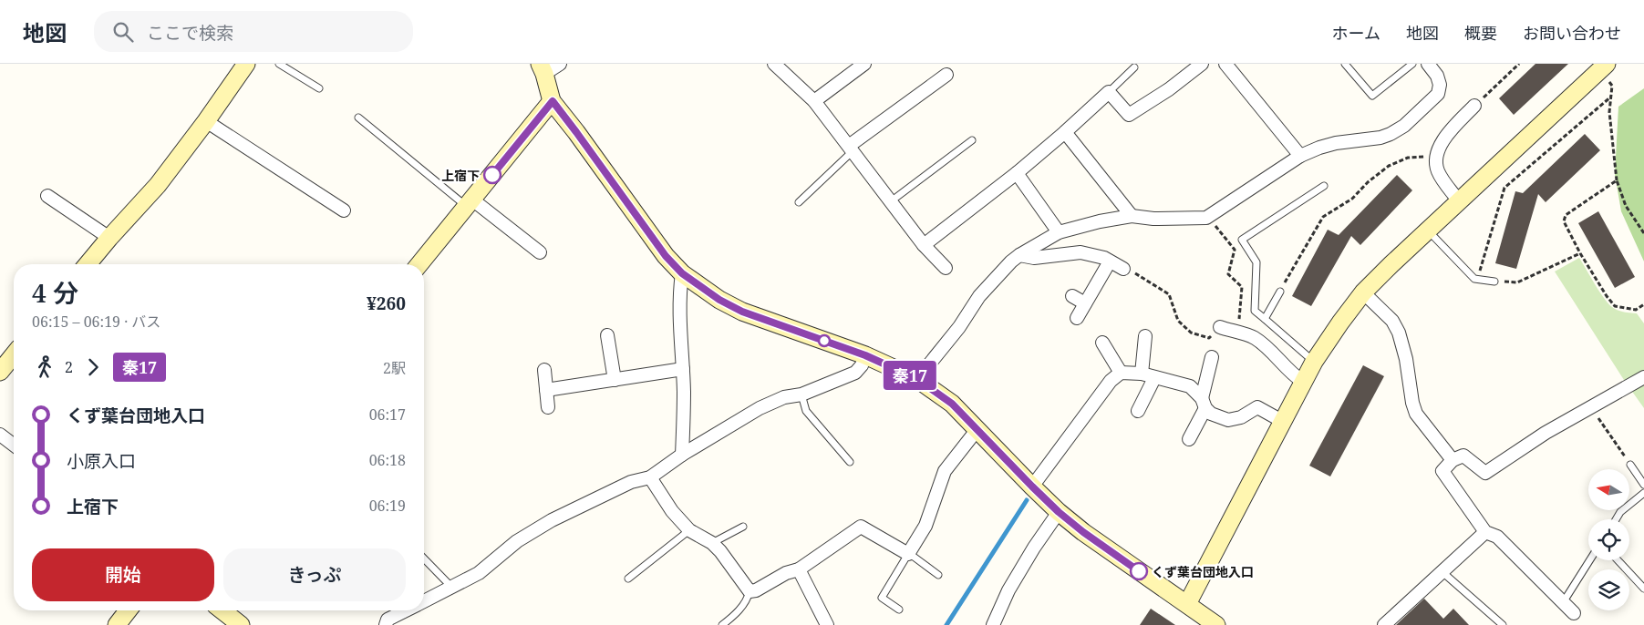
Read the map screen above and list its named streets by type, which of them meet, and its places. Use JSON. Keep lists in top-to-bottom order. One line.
{"places":["上宿下","くず葉台団地入口"],"lines":["bus line 秦17"],"north":"left","page":{"header":"地図","search":"ここで検索","nav":["ホーム","地図","概要","お問い合わせ"],"on_map":"秦17","heading":["4 分","06:15 – 06:19 · バス","¥260"],"legs":["2","秦17","2駅"],"list":[{"name":"くず葉台団地入口","value":"06:17"},{"name":"小原入口","value":"06:18"},{"name":"上宿下","value":"06:19"}],"buttons":["開始","きっぷ"]}}
